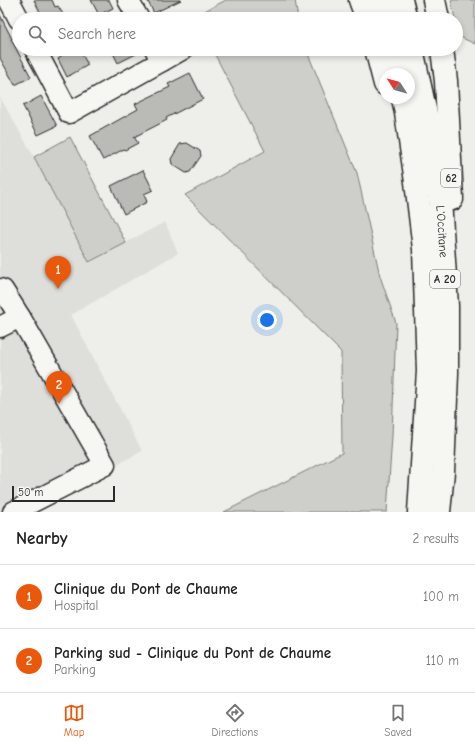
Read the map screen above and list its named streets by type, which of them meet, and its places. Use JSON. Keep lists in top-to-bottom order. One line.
{"streets":{"highway":["62","L'Occitane","A 20"]},"crossings":[["62","L'Occitane"]],"scale_bar":"50 m","north":"top left","page":{"search":"Search here","pins":["1","2"],"scale":"50 m","heading":["Nearby","2 results"],"list":[{"mark":"1","name":"Clinique du Pont de Chaume","note":"Hospital","value":"100 m"},{"mark":"2","name":"Parking sud - Clinique du Pont de Chaume","note":"Parking","value":"110 m"}],"nav":["Map","Directions","Saved"]}}
